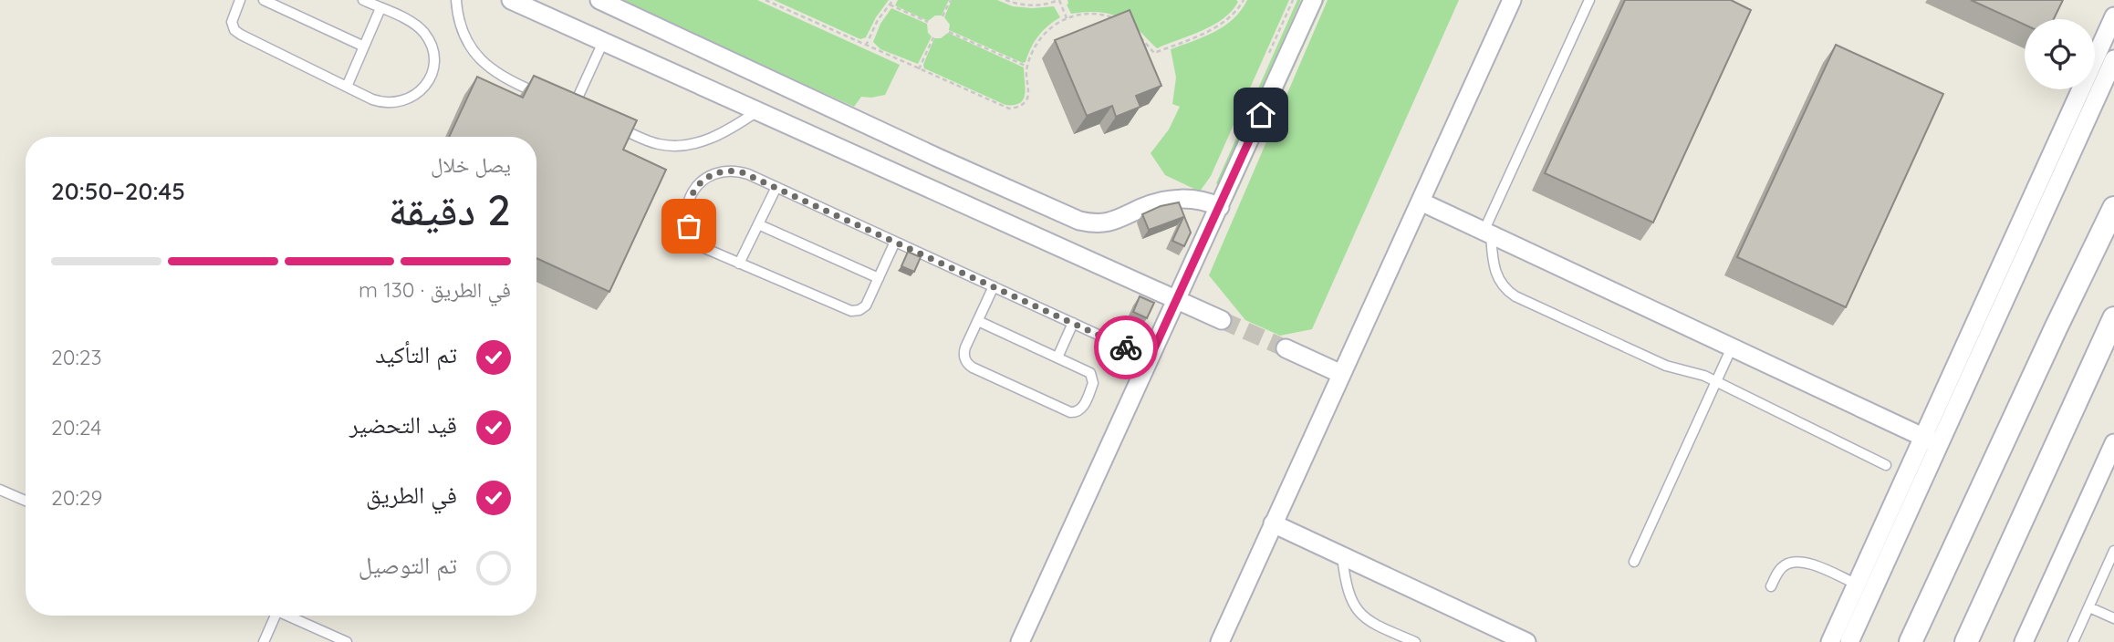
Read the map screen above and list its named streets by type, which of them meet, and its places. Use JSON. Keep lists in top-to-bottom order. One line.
{"page":{"heading":["2 دقيقة","يصل خلال","20:45–20:50"],"bar":"في الطريق · 130 m","list":[["تم التأكيد","20:23"],["قيد التحضير","20:24"],["في الطريق","20:29"],"تم التوصيل"]}}
